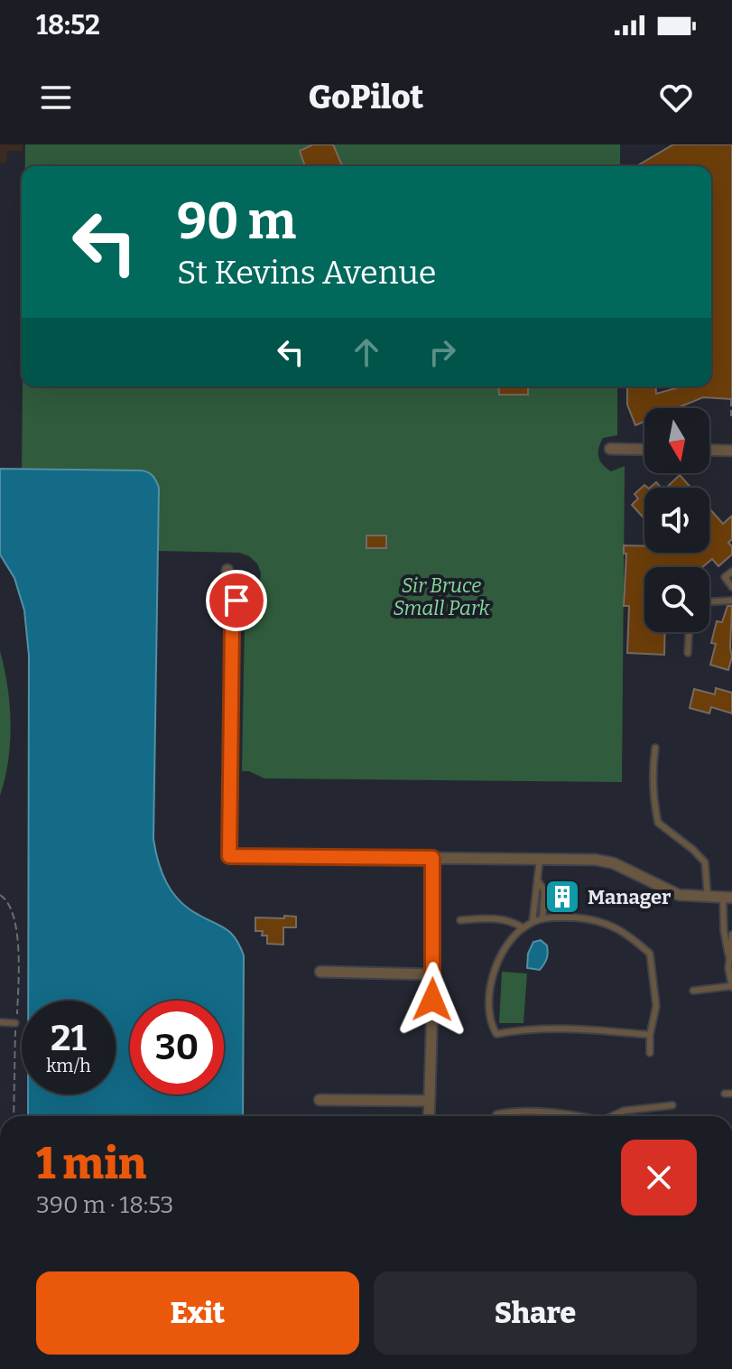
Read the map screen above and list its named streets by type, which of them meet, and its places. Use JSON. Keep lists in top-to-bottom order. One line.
{"parks":["Sir Bruce Small Park"],"places":{"building":["Manager"]},"north":"bottom","page":{"status":"18:52","header":"GoPilot","turn":["90 m","St Kevins Avenue"],"speed":"21 km/h","limit":"30","heading":["1 min","390 m · 18:53"],"buttons":["Exit","Share"]}}
